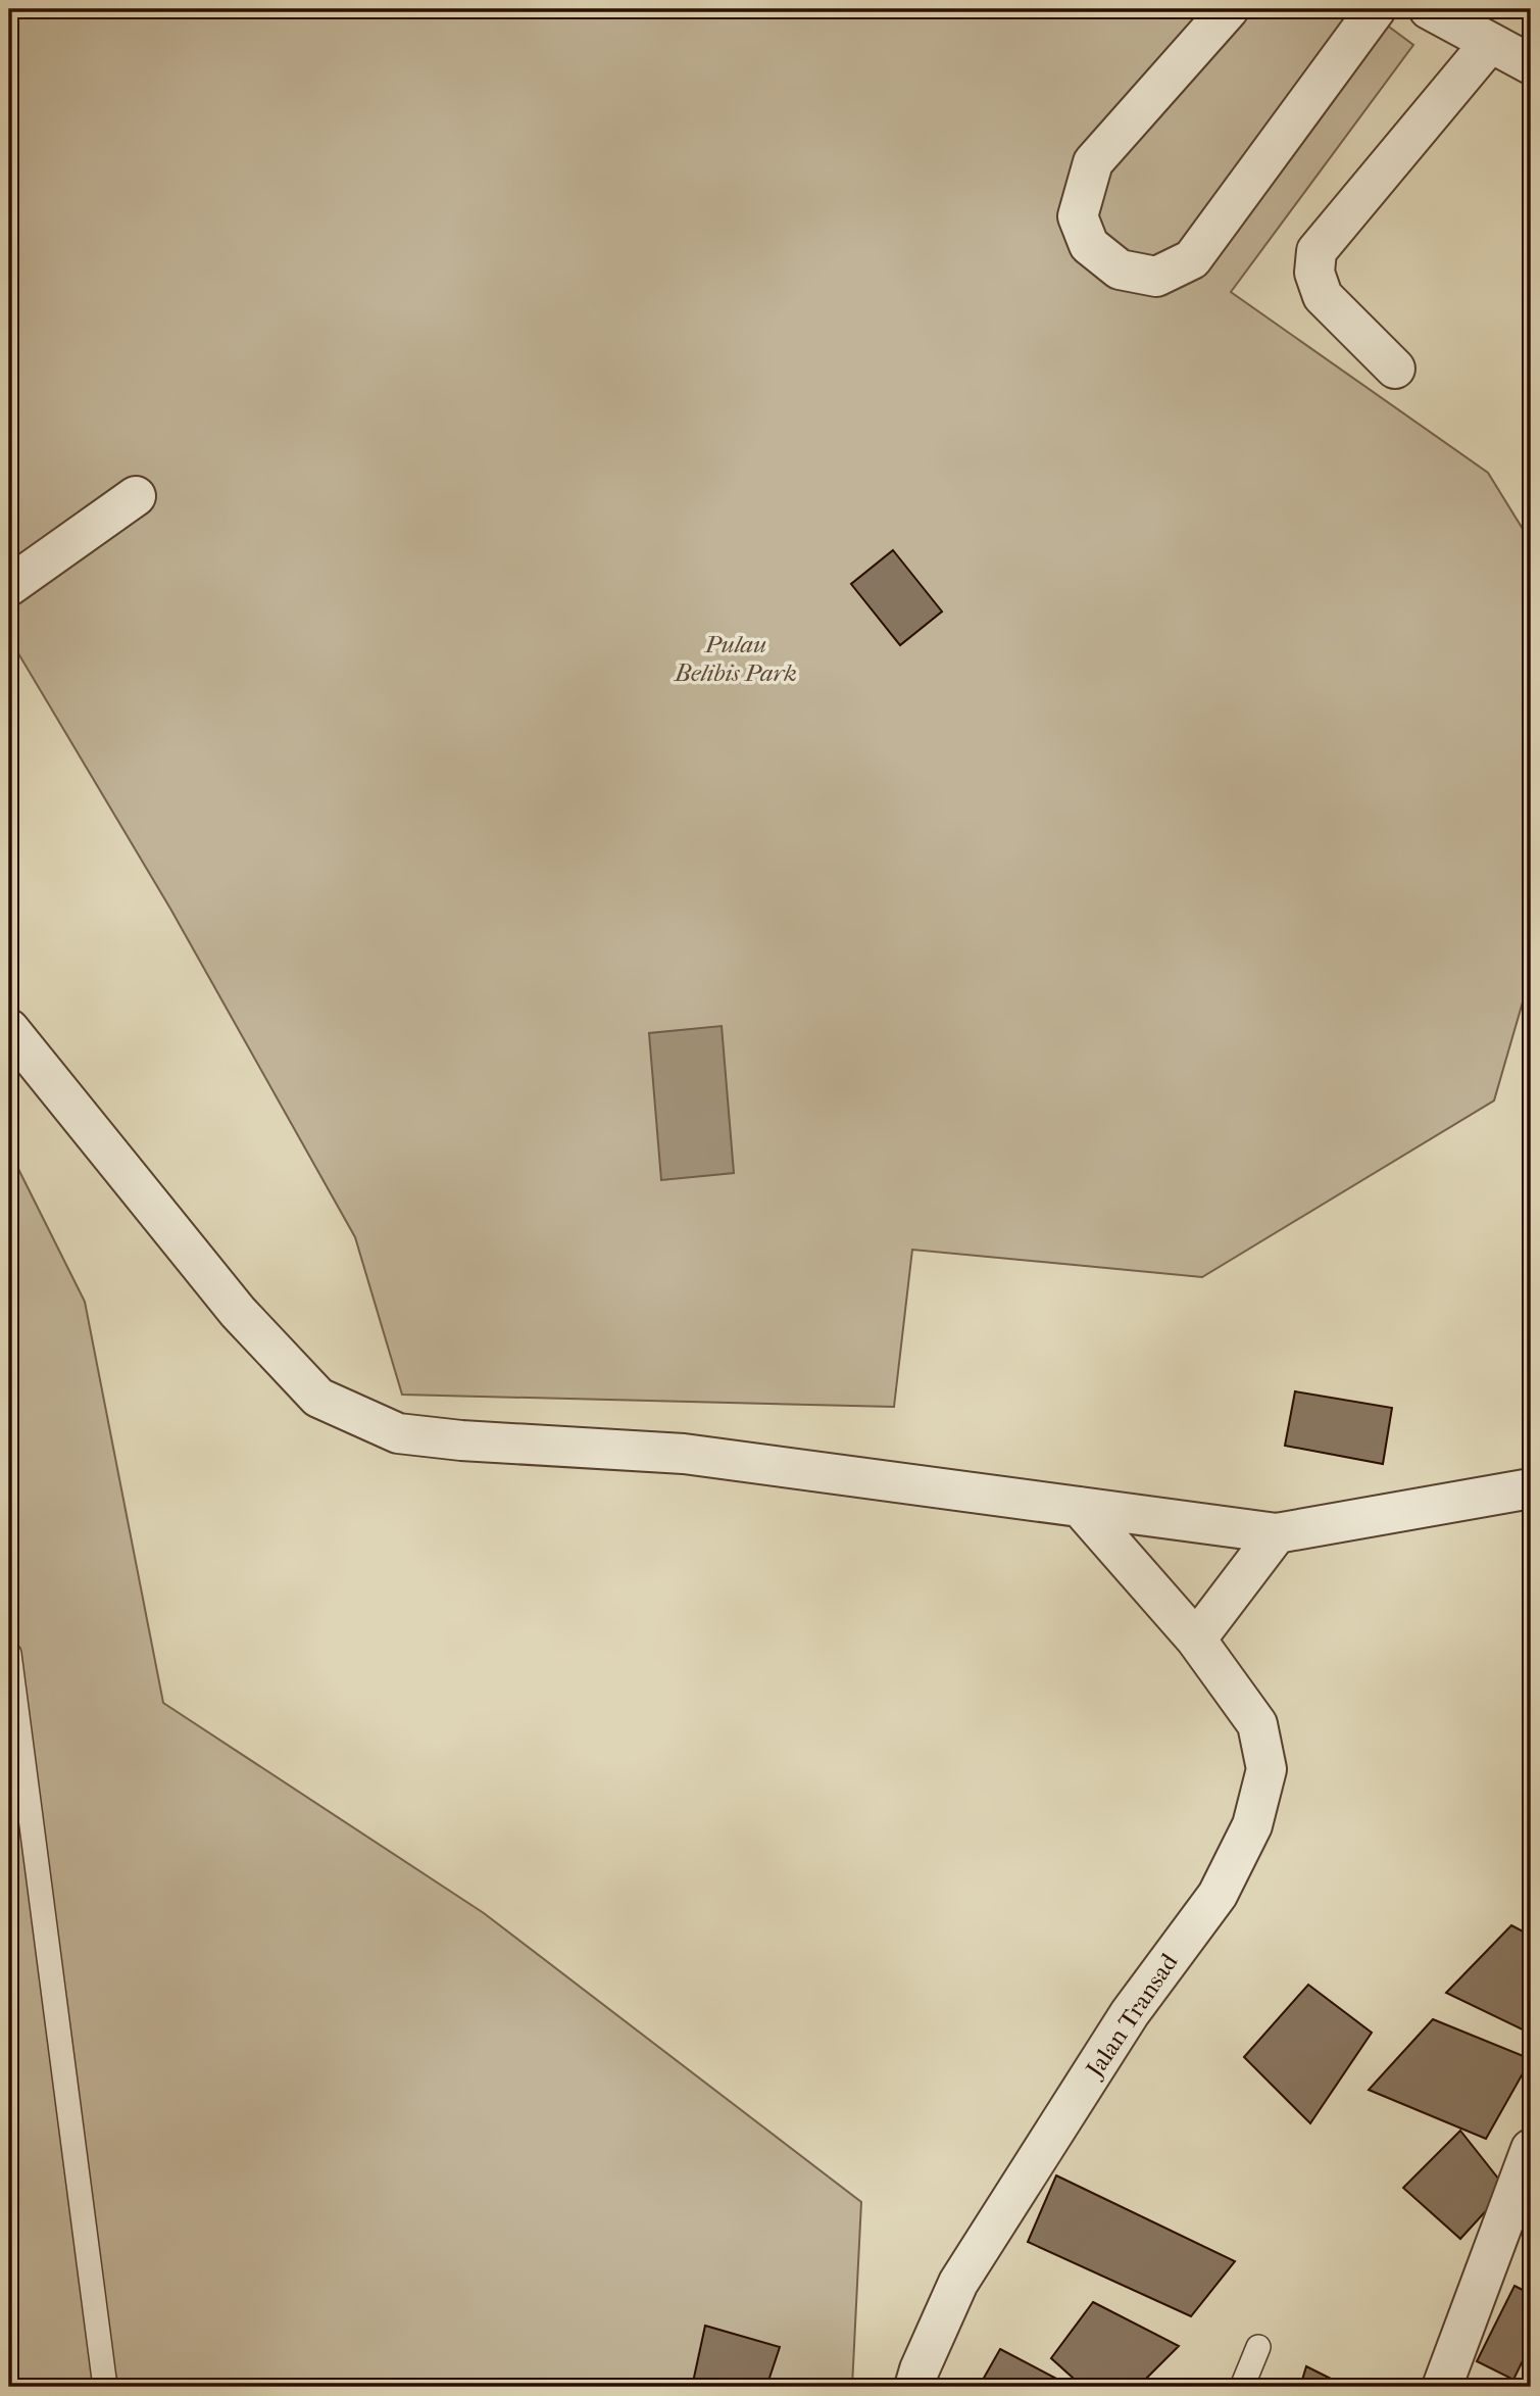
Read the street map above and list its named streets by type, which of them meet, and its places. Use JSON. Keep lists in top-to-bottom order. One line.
{"streets":{"street":["Jalan Transad"]},"parks":["Pulau Belibis Park"]}
